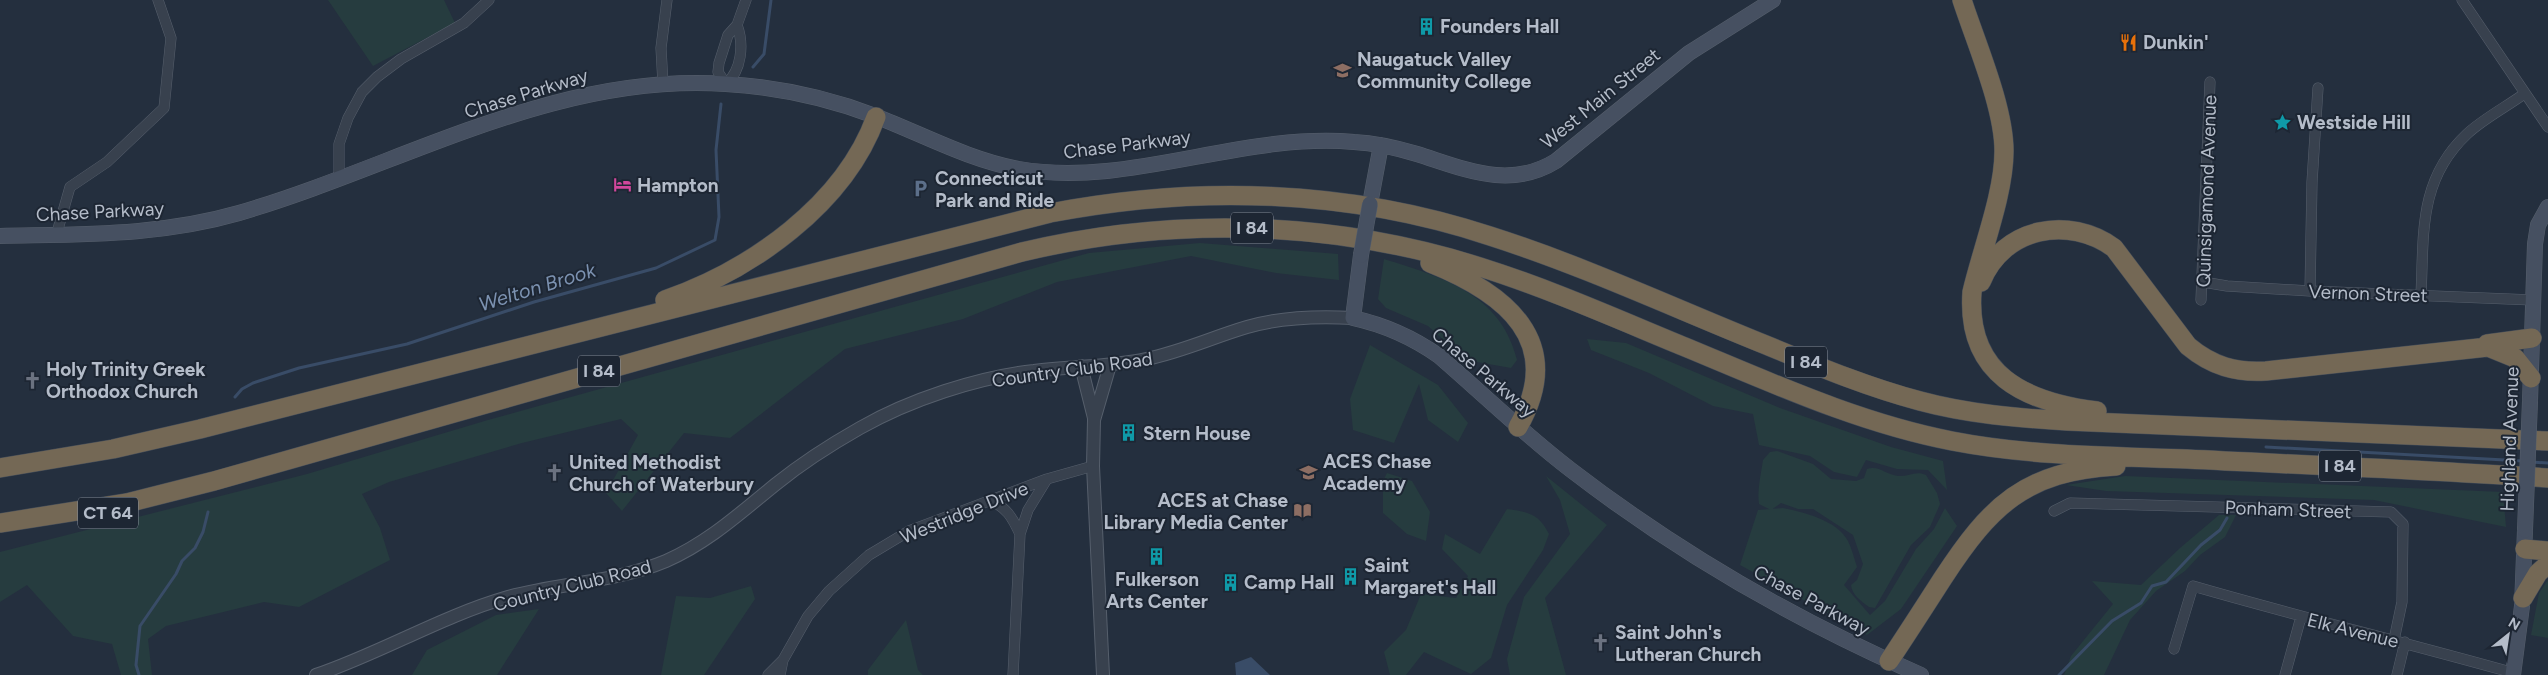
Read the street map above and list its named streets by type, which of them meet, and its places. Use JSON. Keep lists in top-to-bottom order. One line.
{"streets":{"highway":["I 84","CT 64"],"main road":["Chase Parkway","West Main Street","Highland Avenue"],"street":["Quinsigamond Avenue","Vernon Street","Country Club Road","Ponham Street","Westridge Drive","Elk Avenue"]},"crossings":[["Chase Parkway","West Main Street"],["Chase Parkway","Country Club Road"],["Quinsigamond Avenue","Vernon Street"],["I 84","CT 64"],["Vernon Street","Highland Avenue"],["Highland Avenue","Elk Avenue"],["Ponham Street","Elk Avenue"]],"water":["Welton Brook"],"places":{"building":["Founders Hall","Stern House","Fulkerson Arts Center","Saint Margaret's Hall","Camp Hall"],"restaurant":["Dunkin'"],"school or university":["Naugatuck Valley Community College","ACES Chase Academy"],"place":["Westside Hill"],"hotel":["Hampton"],"parking":["Connecticut Park and Ride"],"church":["Holy Trinity Greek Orthodox Church","United Methodist Church of Waterbury","Saint John's Lutheran Church"],"library":["ACES at Chase Library Media Center"]},"north":"top right"}
